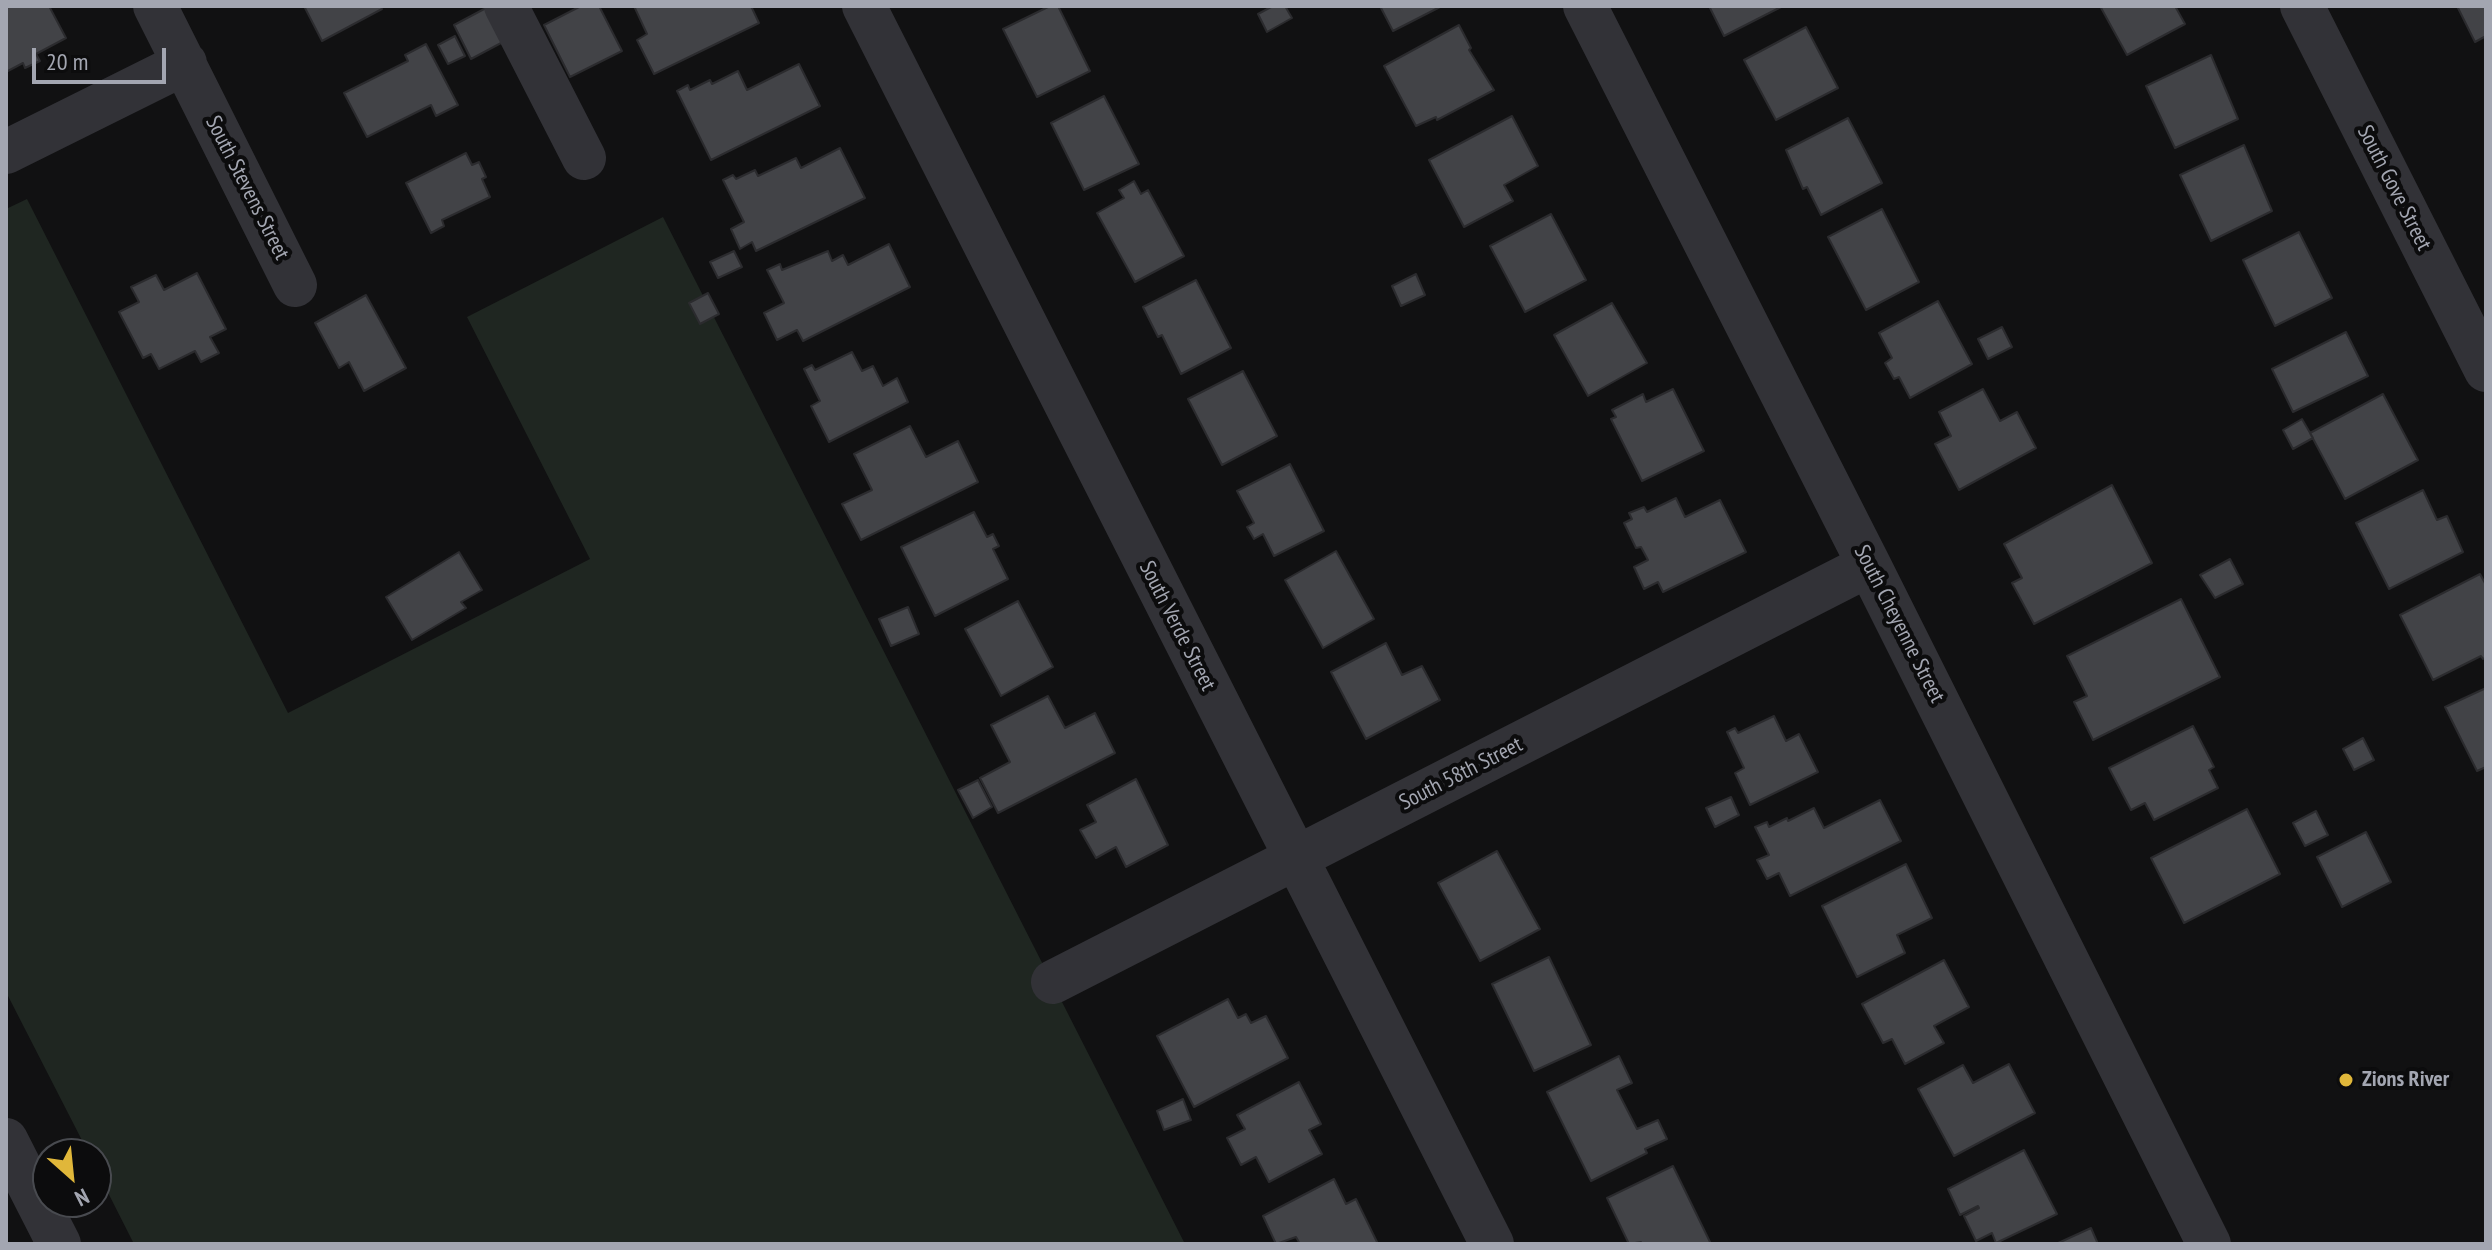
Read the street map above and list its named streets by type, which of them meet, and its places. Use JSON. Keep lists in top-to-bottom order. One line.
{"streets":{"street":["South Stevens Street","South Gove Street","South Cheyenne Street","South Verde Street","South 58th Street"]},"crossings":[["South Cheyenne Street","South 58th Street"],["South Verde Street","South 58th Street"]],"places":["Zions River"],"scale_bar":"20 m","north":"bottom right"}
